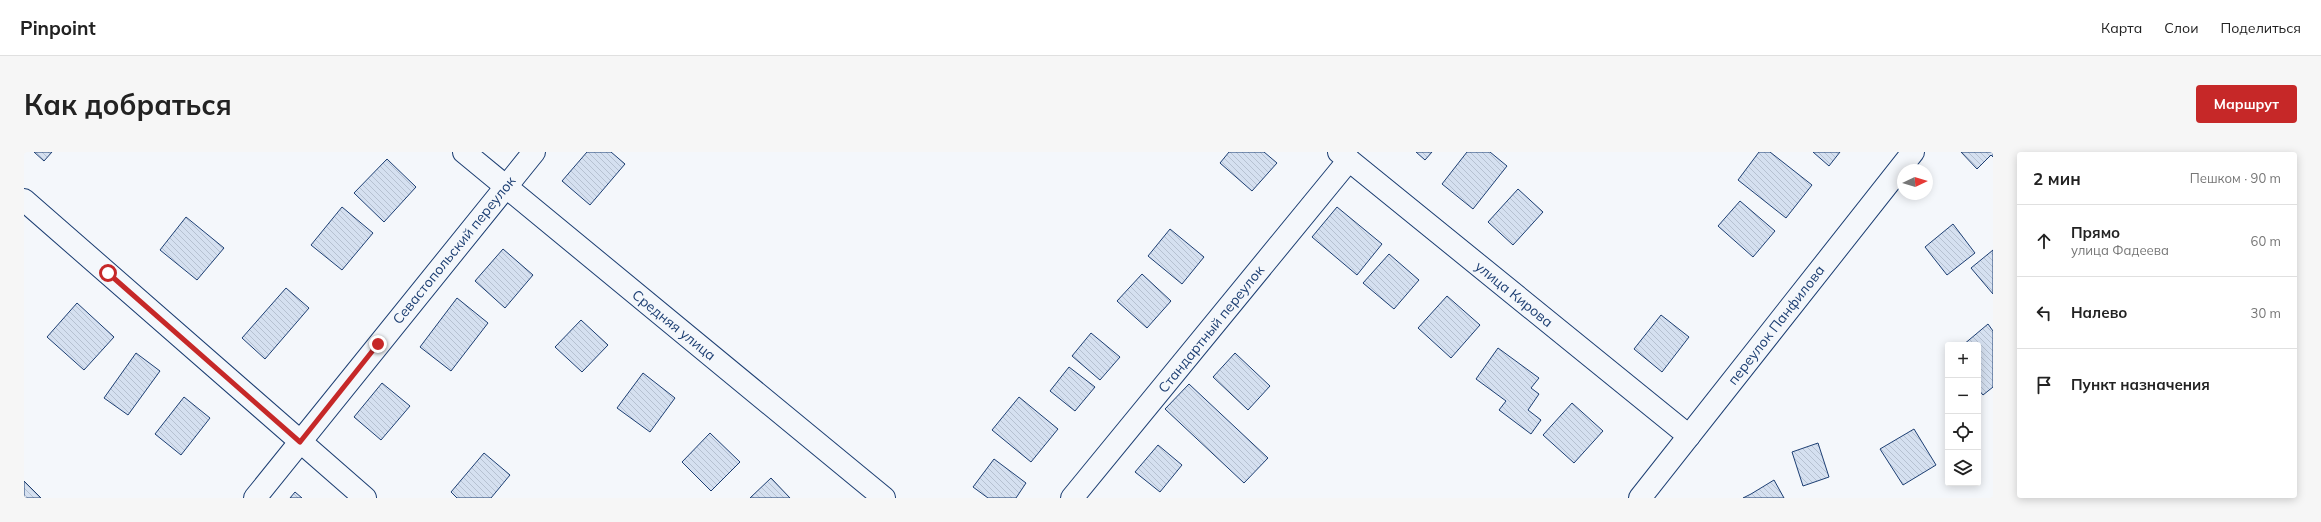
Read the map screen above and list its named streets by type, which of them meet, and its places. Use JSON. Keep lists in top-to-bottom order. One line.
{"streets":{"street":["Севастопольский переулок","улица Кирова","Средняя улица","переулок Панфилова","Стандартный переулок"]},"crossings":[["Севастопольский переулок","Средняя улица"],["улица Кирова","переулок Панфилова"],["улица Кирова","Стандартный переулок"]],"north":"right","page":{"header":"Pinpoint","nav":["Карта","Слои","Поделиться"],"buttons":"Маршрут","title":"Как добраться","heading":["2 мин","Пешком · 90 m"],"list":[["Прямо","улица Фадеева","60 m"],["Налево","30 m"],"Пункт назначения"],"map_buttons":["+","−"]}}
